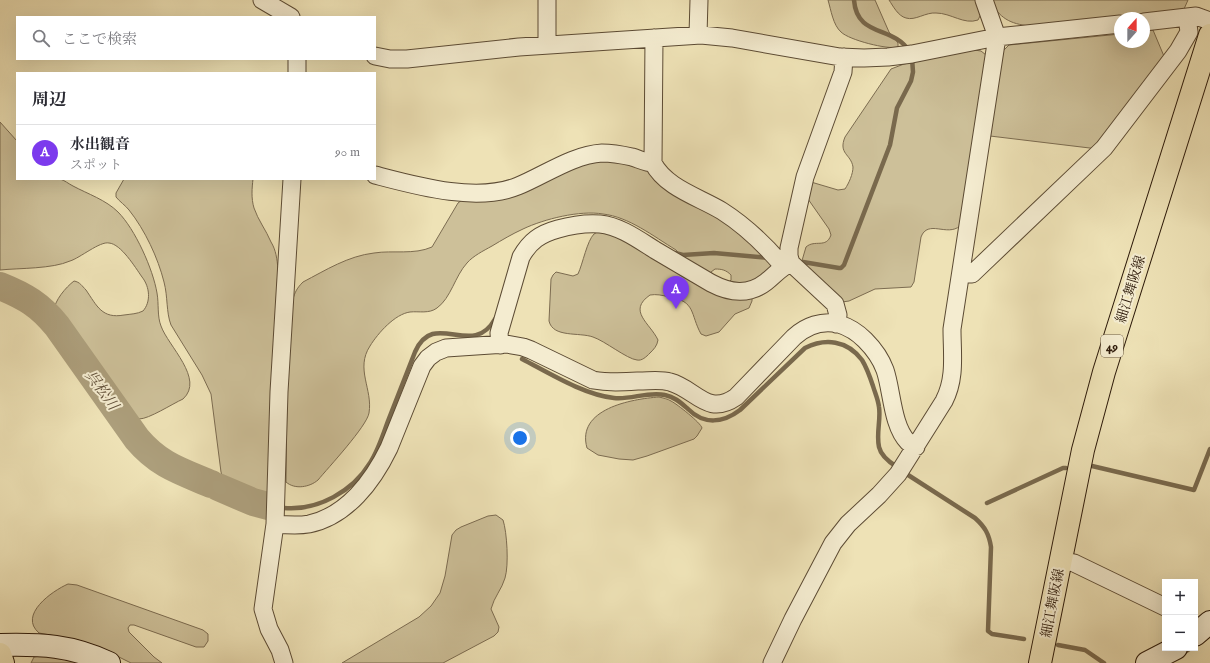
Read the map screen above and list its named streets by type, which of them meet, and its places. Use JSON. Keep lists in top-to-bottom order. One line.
{"streets":{"main road":["細江舞阪線","49"]},"water":["呉松川"],"north":"top","page":{"search":"ここで検索","heading":"周辺","list":[{"mark":"A","name":"水出観音","note":"スポット","value":"90 m"}],"pins":"A","map_buttons":["+","−"]}}
